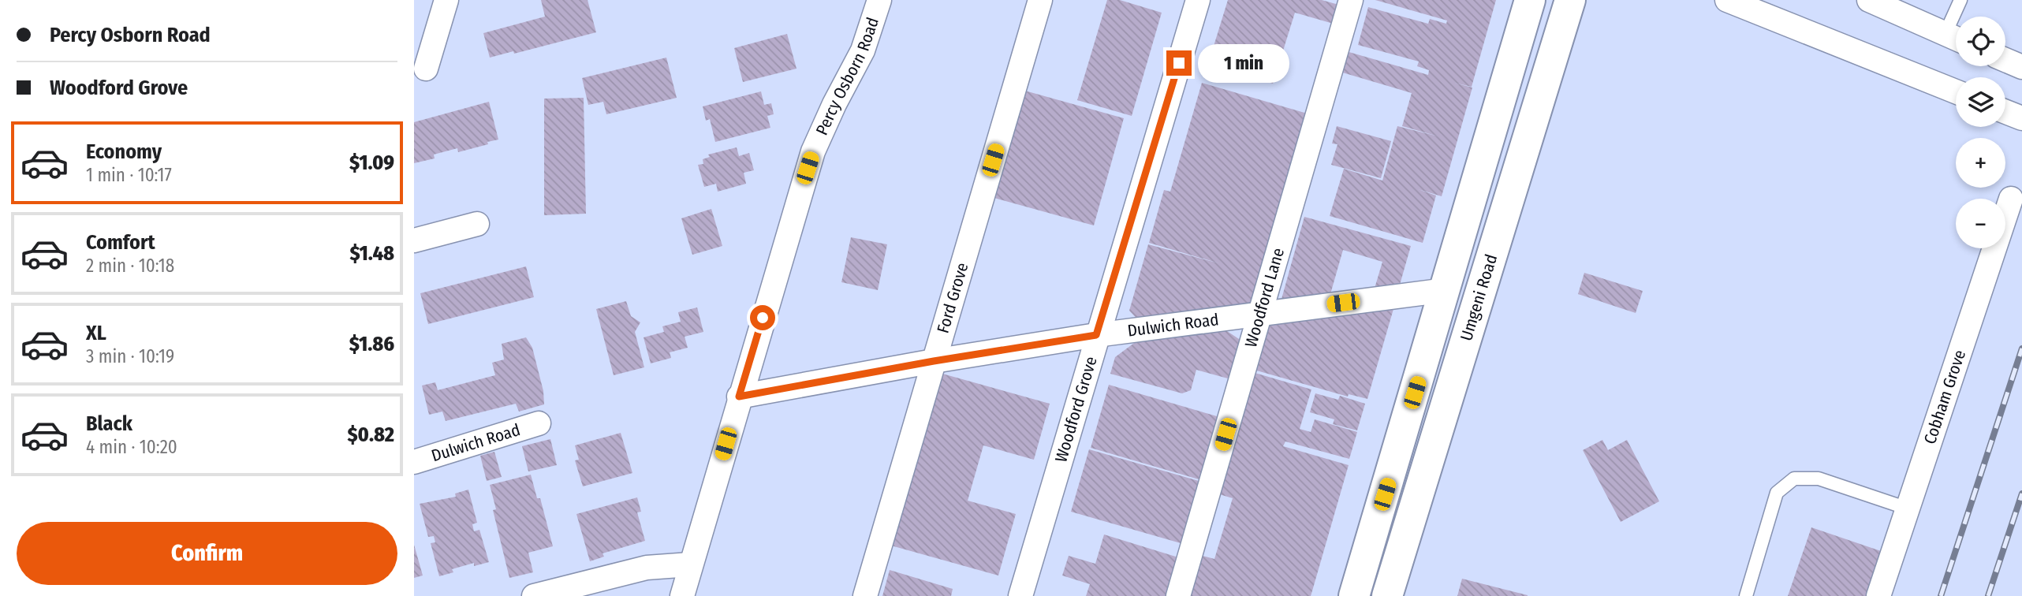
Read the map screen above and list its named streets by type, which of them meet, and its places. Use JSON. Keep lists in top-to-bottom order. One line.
{"streets":{"main road":["Umgeni Road"],"street":["Percy Osborn Road","Ford Grove","Woodford Lane","Dulwich Road","Cobham Grove","Woodford Grove"]},"crossings":[["Percy Osborn Road","Dulwich Road"],["Ford Grove","Dulwich Road"],["Woodford Lane","Dulwich Road"],["Umgeni Road","Dulwich Road"],["Dulwich Road","Woodford Grove"]],"page":{"banner":["Percy Osborn Road","Woodford Grove"],"map_buttons":["+","−"],"bubble":"1 min","list":[{"name":"Economy","note":"1 min · 10:17","value":"$1.09"},{"name":"Comfort","note":"2 min · 10:18","value":"$1.48"},{"name":"XL","note":"3 min · 10:19","value":"$1.86"},{"name":"Black","note":"4 min · 10:20","value":"$0.82"}],"buttons":"Confirm"}}
